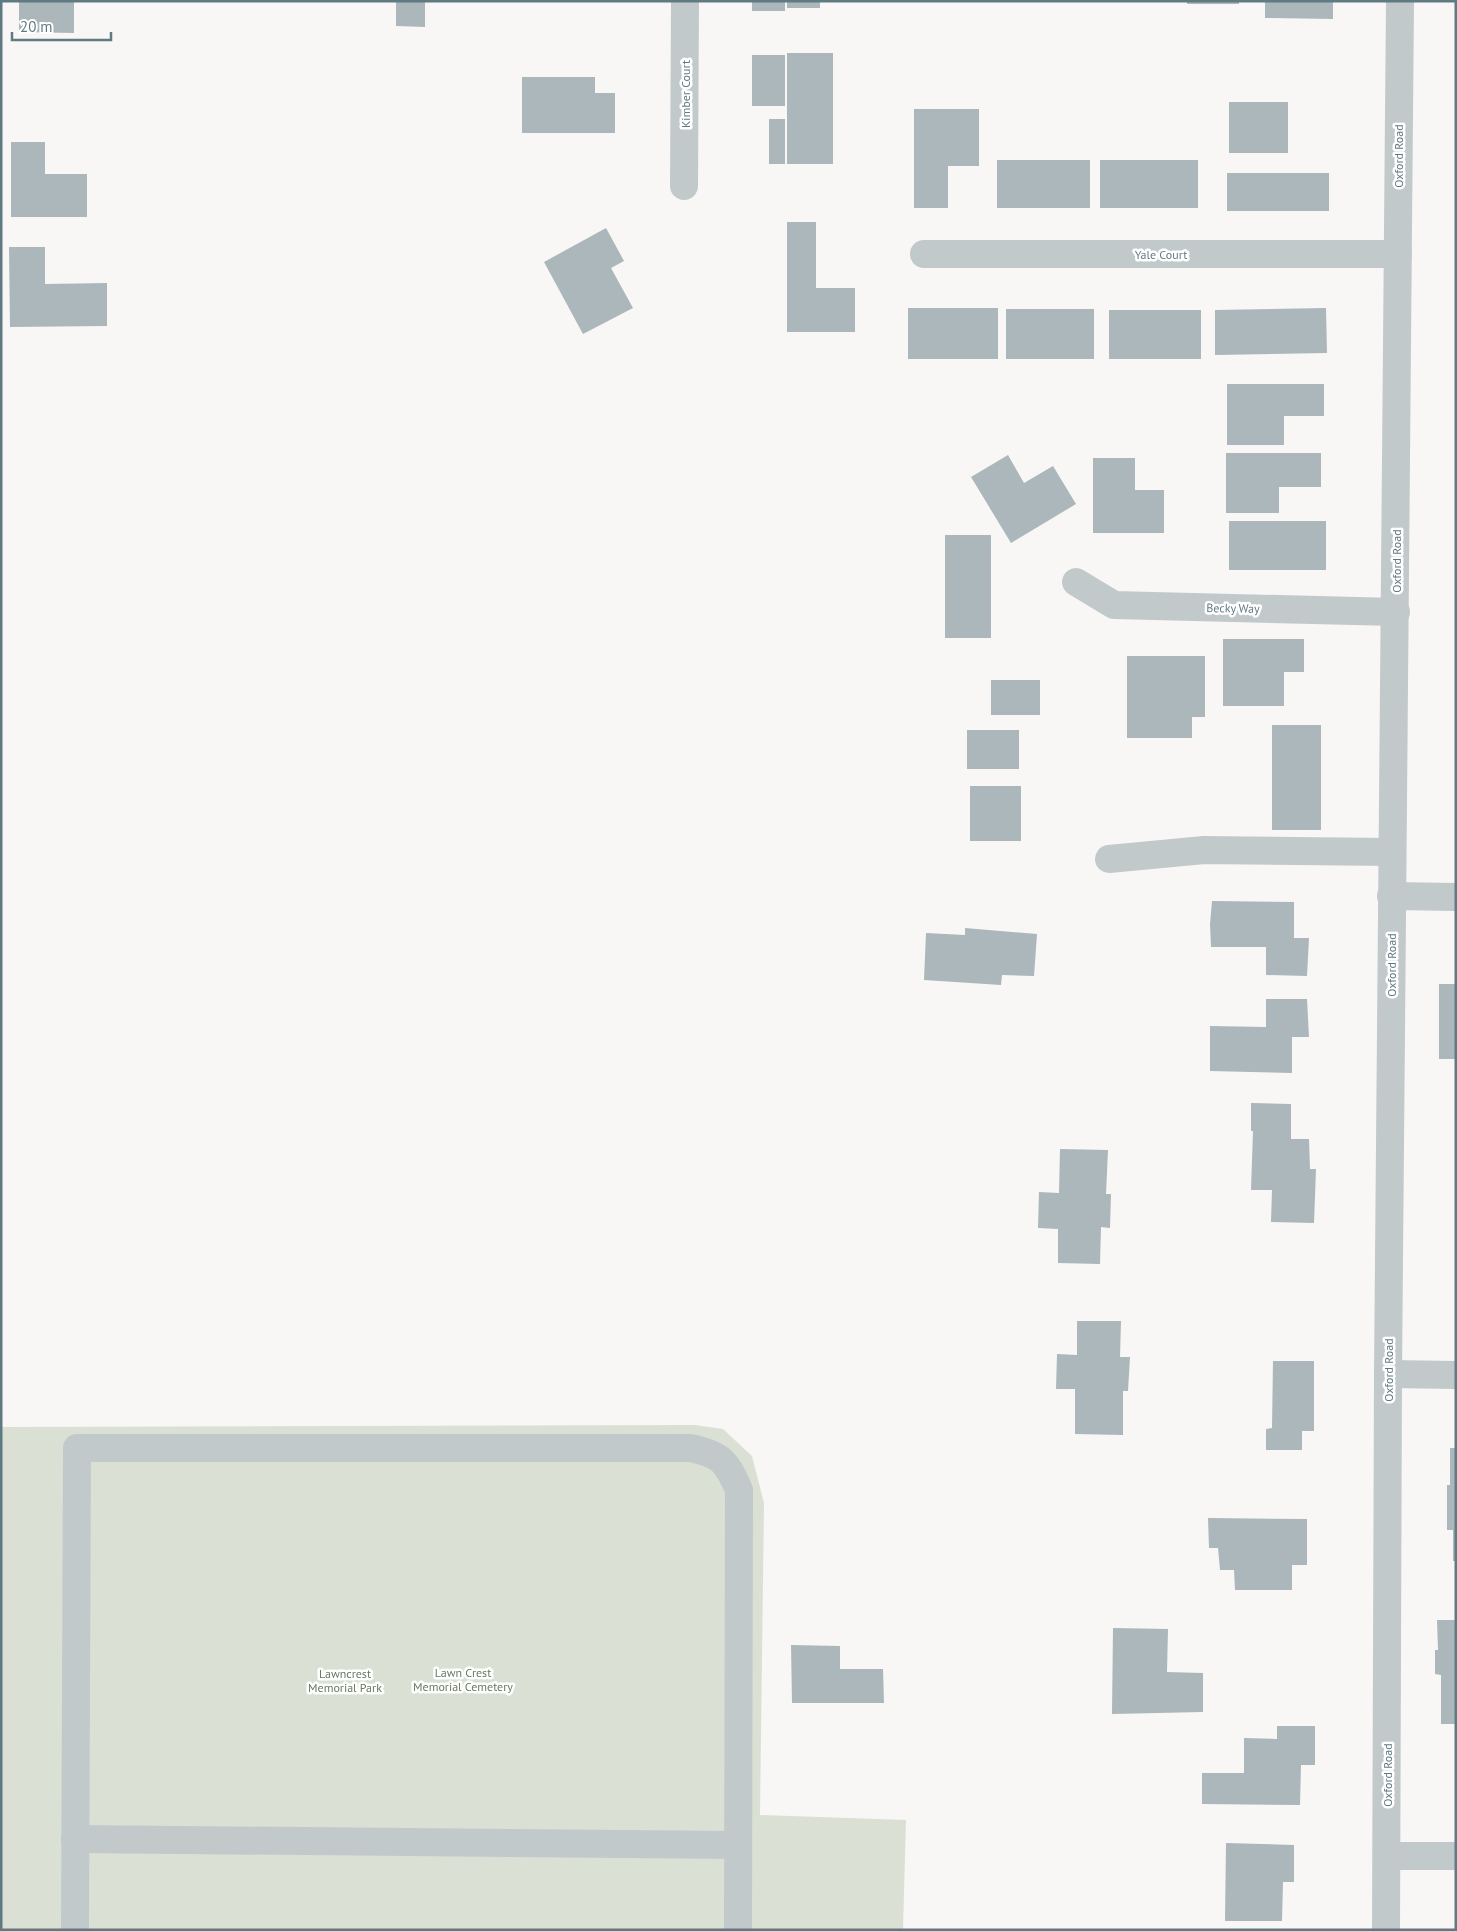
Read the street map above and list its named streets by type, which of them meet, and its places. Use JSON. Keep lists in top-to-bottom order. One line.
{"streets":{"street":["Kimber Court","Oxford Road","Yale Court","Becky Way"]},"crossings":[["Oxford Road","Yale Court"],["Oxford Road","Becky Way"]],"parks":["Lawn Crest Memorial Cemetery","Lawncrest Memorial Park"],"scale_bar":"20 m"}
